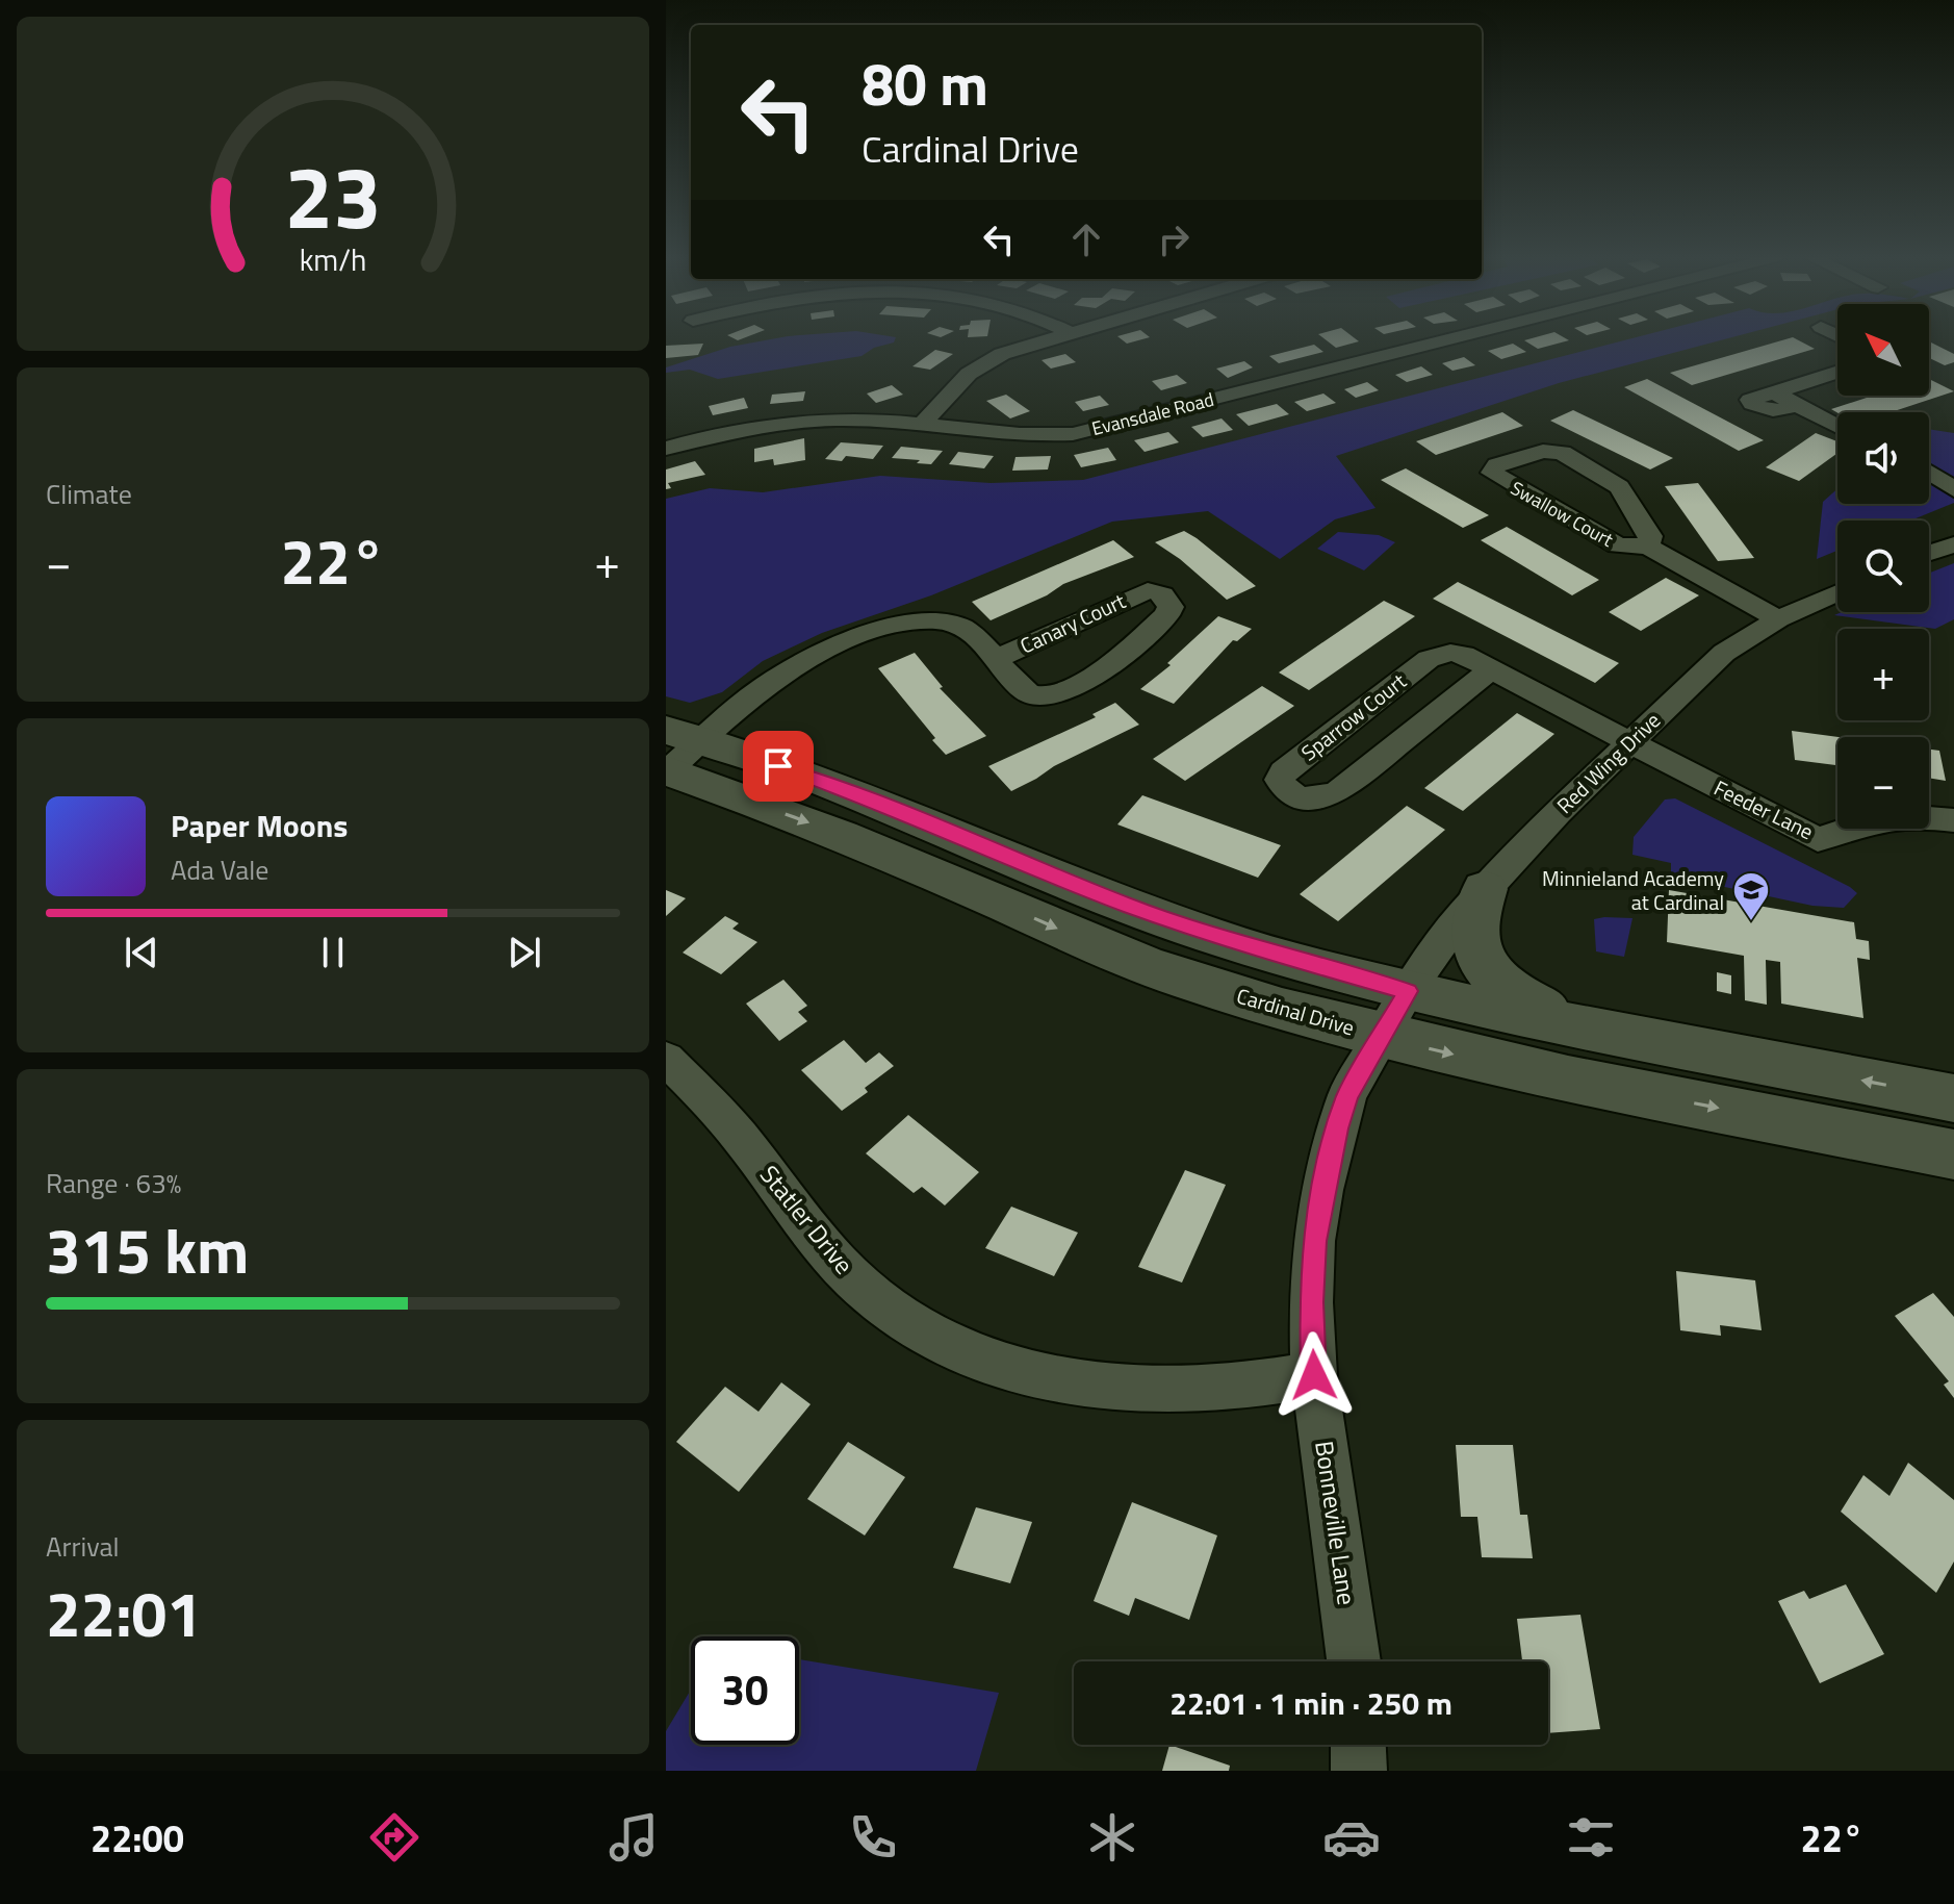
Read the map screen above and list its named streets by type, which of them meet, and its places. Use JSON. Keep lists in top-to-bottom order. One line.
{"streets":{"main road":["Cardinal Drive"],"street":["Evansdale Road","Swallow Court","Canary Court","Sparrow Court","Red Wing Drive","Feeder Lane","Statler Drive","Bonneville Lane"]},"crossings":[["Swallow Court","Red Wing Drive"],["Canary Court","Cardinal Drive"],["Sparrow Court","Red Wing Drive"],["Sparrow Court","Feeder Lane"],["Red Wing Drive","Feeder Lane"],["Red Wing Drive","Bonneville Lane"],["Cardinal Drive","Bonneville Lane"],["Statler Drive","Bonneville Lane"]],"places":{"school or university":["Minnieland Academy at Cardinal"]},"north":"top left","page":{"turn":["80 m","Cardinal Drive"],"map_buttons":["+","−"],"tile":["Climate",["Range · 63%","315 km"],["Arrival","22:01"]],"heat":["−","22°","+"],"song":["Paper Moons","Ada Vale"],"limit":"30","trip":"22:01 · 1 min · 250 m","tabs":["22:00","22°"],"gauge":["23","km/h"]}}
